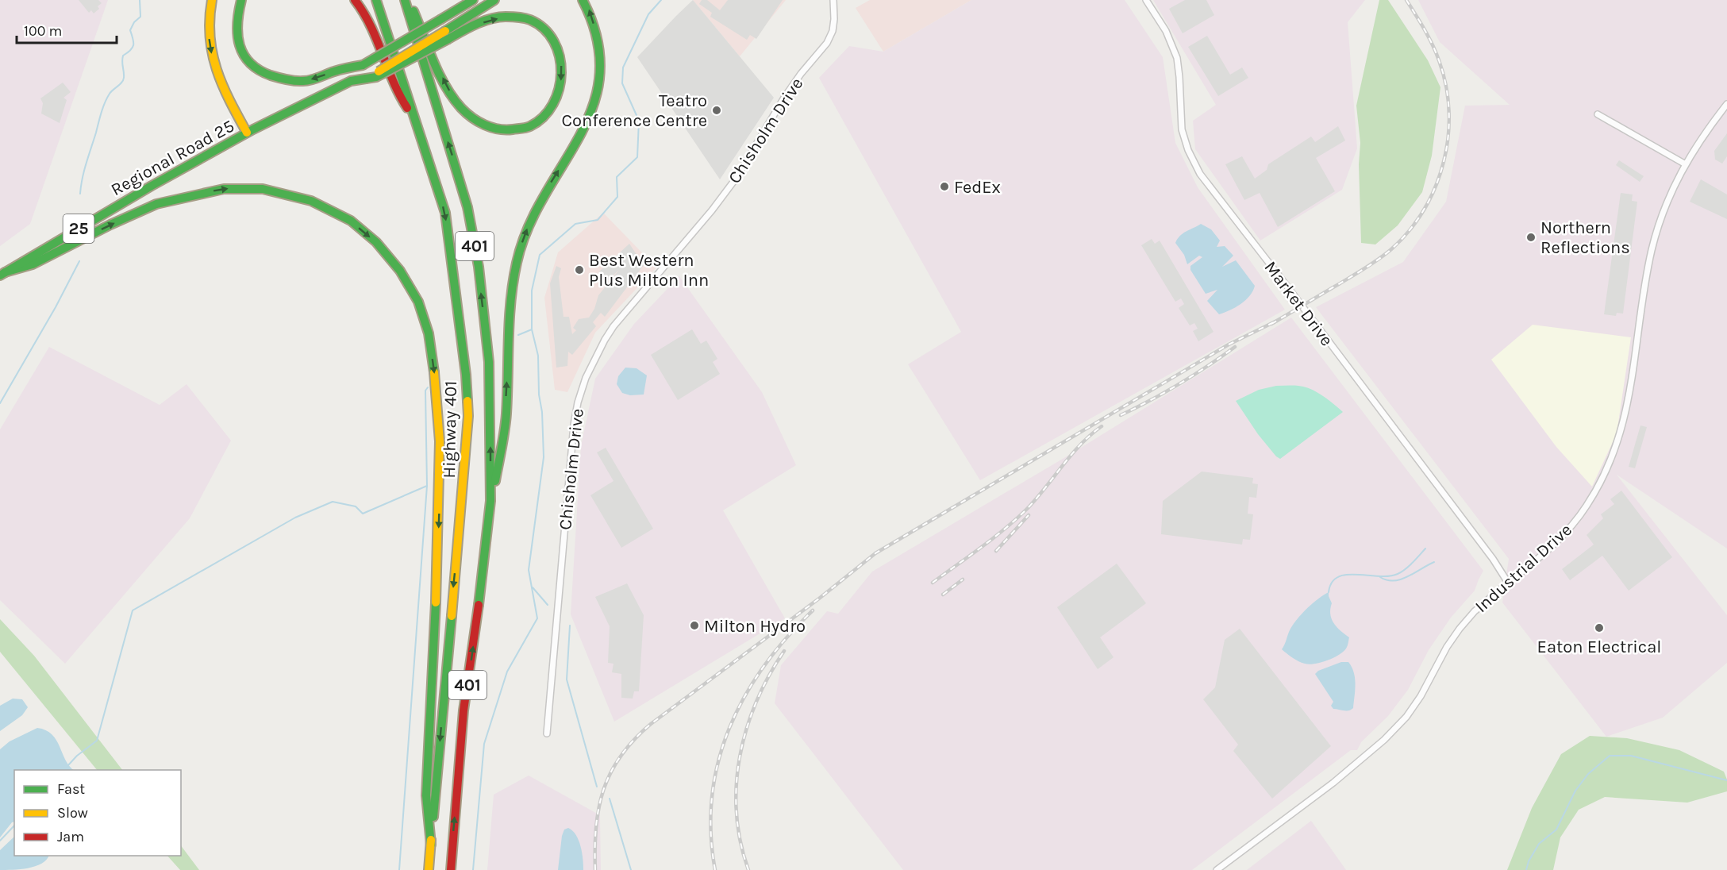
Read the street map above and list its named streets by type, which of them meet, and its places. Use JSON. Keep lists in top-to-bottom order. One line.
{"streets":{"main road":["Regional Road 25","25","401","Highway 401"],"street":["Chisholm Drive","Market Drive","Industrial Drive"]},"crossings":[["Regional Road 25","25"],["Market Drive","Industrial Drive"]],"places":["Teatro Conference Centre","FedEx","Northern Reflections","Best Western Plus Milton Inn","Milton Hydro","Eaton Electrical"],"legend":["Fast","Slow","Jam"],"scale_bar":"100 m"}
